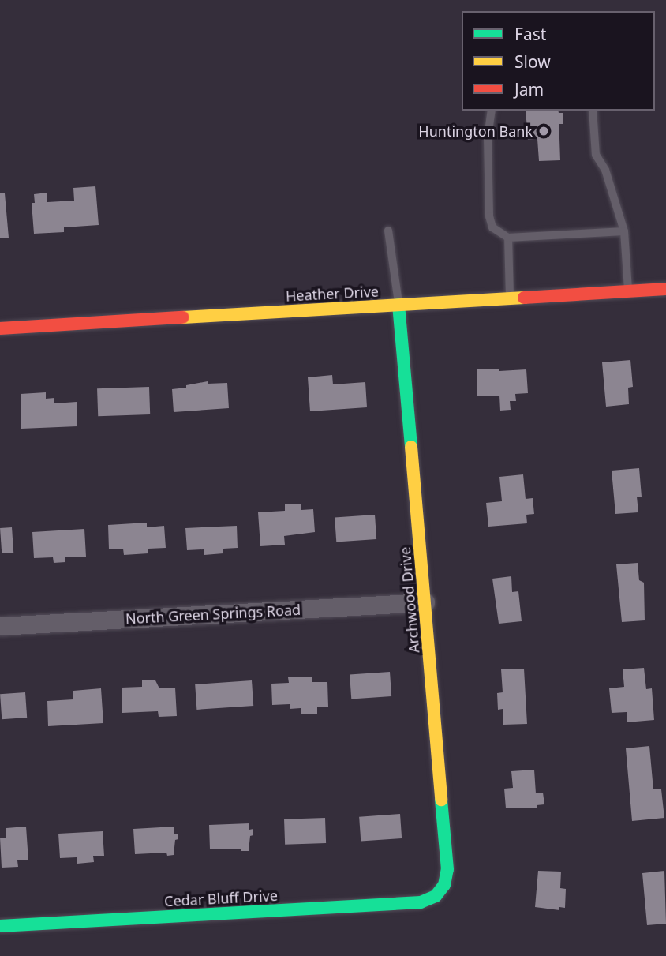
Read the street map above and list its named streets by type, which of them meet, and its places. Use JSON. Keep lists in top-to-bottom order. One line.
{"streets":{"street":["Heather Drive","Archwood Drive","North Green Springs Road","Cedar Bluff Drive"]},"crossings":[["Heather Drive","Archwood Drive"],["Archwood Drive","North Green Springs Road"],["Archwood Drive","Cedar Bluff Drive"]],"places":["Huntington Bank"],"legend":["Fast","Slow","Jam"]}
